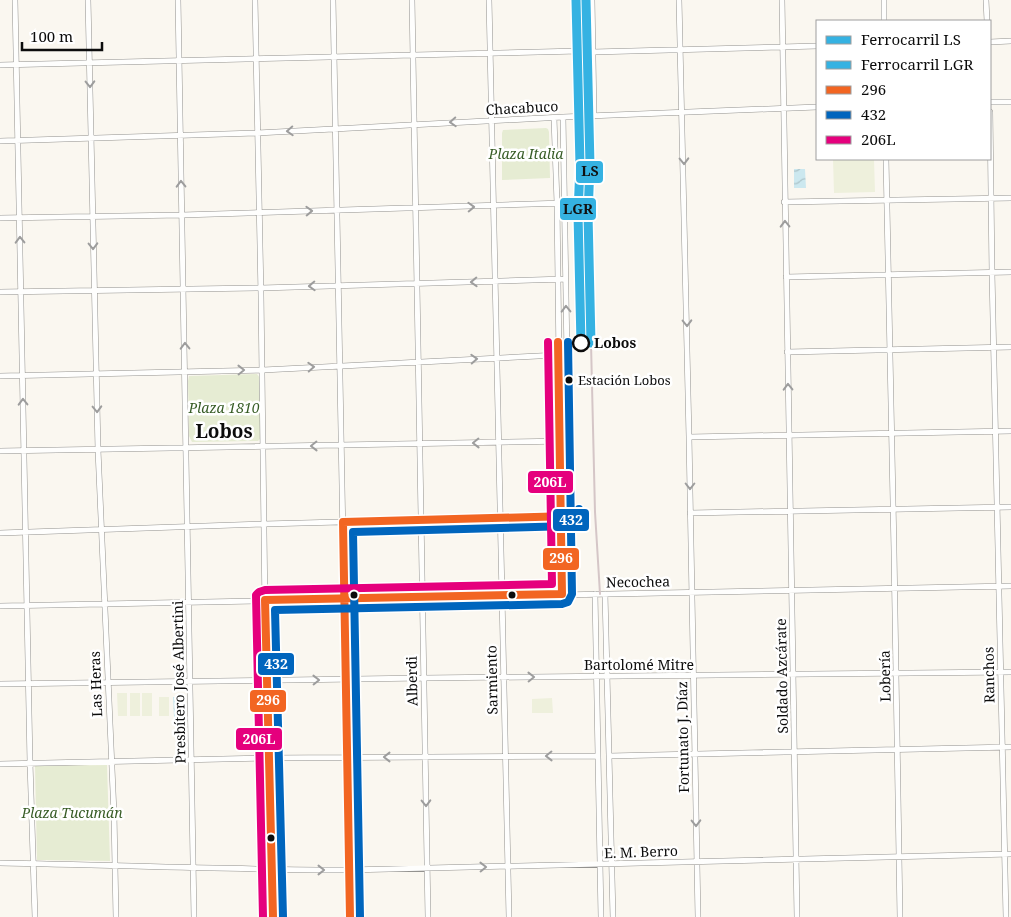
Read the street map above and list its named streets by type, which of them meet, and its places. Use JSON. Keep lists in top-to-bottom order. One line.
{"streets":{"street":["Chacabuco","Necochea","Bartolomé Mitre","Ranchos","Soldado Azcárate","Lobería","Sarmiento","Alberdi","Presbítero José Albertini","Las Heras","Fortunato J. Díaz","E. M. Berro"]},"crossings":[["Chacabuco","Soldado Azcárate"],["Chacabuco","Sarmiento"],["Chacabuco","Alberdi"],["Chacabuco","Presbítero José Albertini"],["Chacabuco","Las Heras"],["Chacabuco","Fortunato J. Díaz"],["Necochea","Ranchos"],["Necochea","Soldado Azcárate"],["Necochea","Lobería"],["Necochea","Sarmiento"],["Necochea","Alberdi"],["Necochea","Presbítero José Albertini"],["Necochea","Las Heras"],["Necochea","Fortunato J. Díaz"],["Bartolomé Mitre","Ranchos"],["Bartolomé Mitre","Soldado Azcárate"],["Bartolomé Mitre","Lobería"],["Bartolomé Mitre","Sarmiento"],["Bartolomé Mitre","Alberdi"],["Bartolomé Mitre","Presbítero José Albertini"],["Bartolomé Mitre","Las Heras"],["Bartolomé Mitre","Fortunato J. Díaz"],["Ranchos","E. M. Berro"],["Soldado Azcárate","E. M. Berro"],["Lobería","E. M. Berro"],["Sarmiento","E. M. Berro"],["Alberdi","E. M. Berro"],["Presbítero José Albertini","E. M. Berro"],["Las Heras","E. M. Berro"],["Fortunato J. Díaz","E. M. Berro"]],"one_way":["Fortunato J. Díaz"],"districts":["Lobos"],"parks":["Plaza Italia","Plaza 1810","Plaza Tucumán"],"places":["Lobos","Estación Lobos"],"lines":["rail line LS","rail line LGR","transit line 296","transit line 432","transit line 206L"],"legend":["Ferrocarril LS","Ferrocarril LGR","296","432","206L"],"scale_bar":"100 m"}
